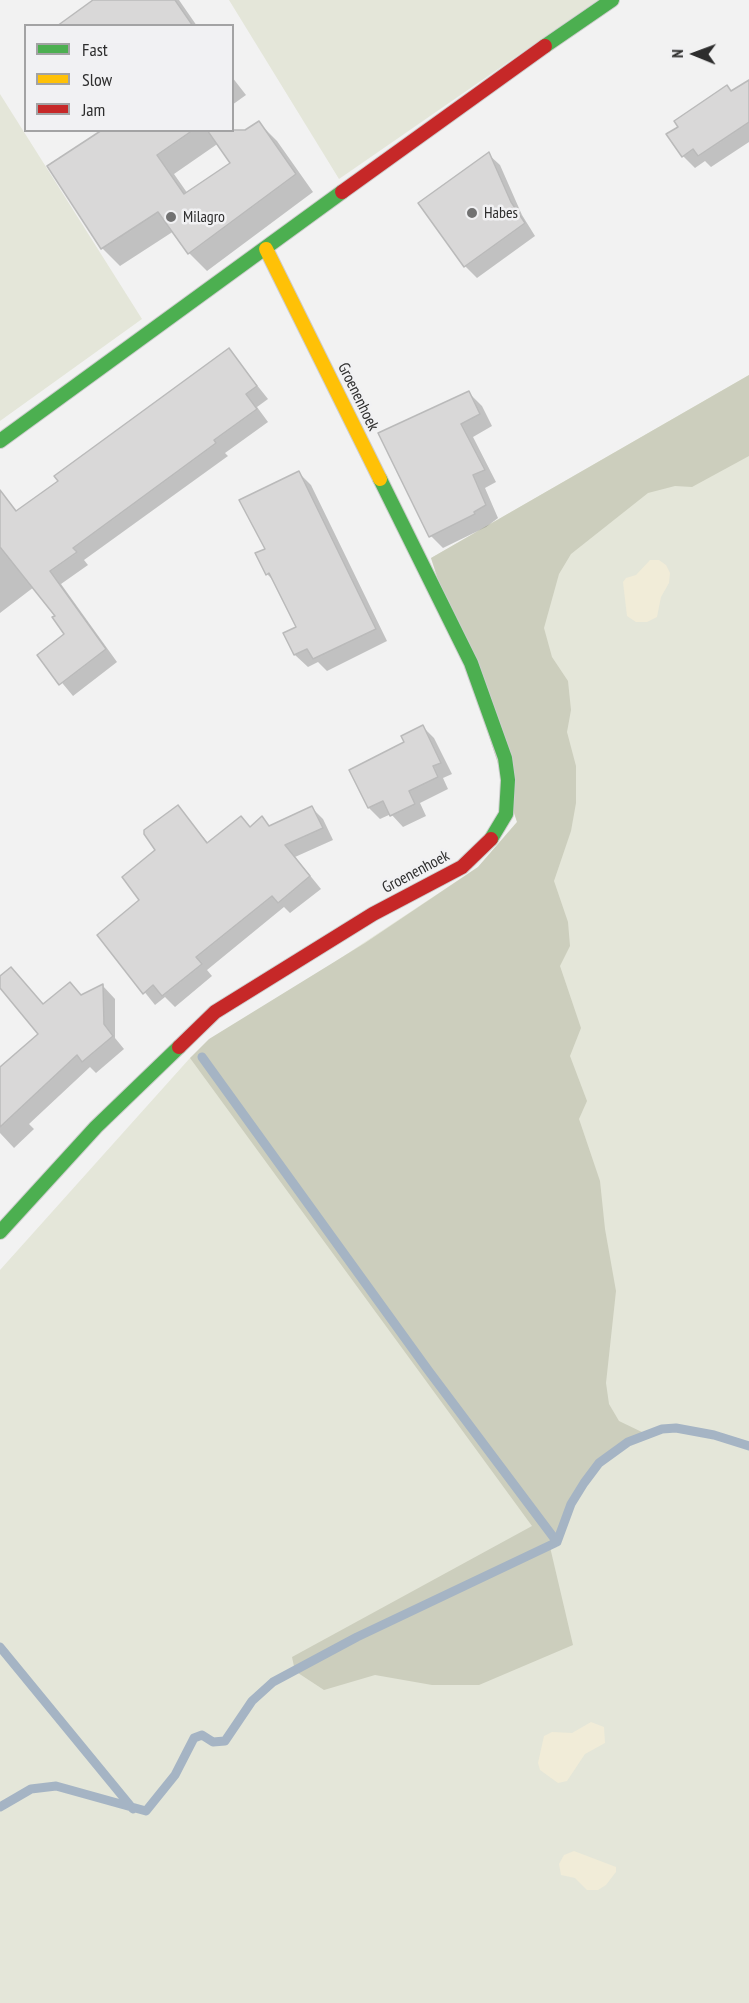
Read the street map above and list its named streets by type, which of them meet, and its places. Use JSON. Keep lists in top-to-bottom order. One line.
{"streets":{"street":["Groenenhoek"]},"places":["Habes","Milagro"],"legend":["Fast","Slow","Jam"],"north":"left"}
